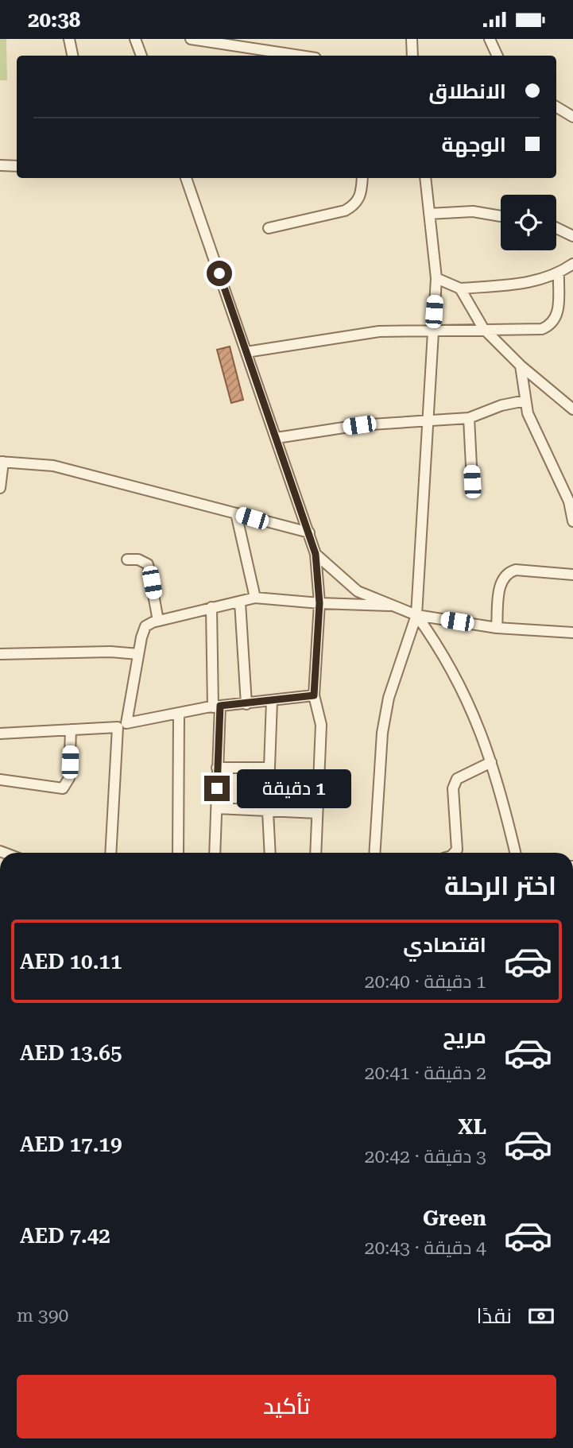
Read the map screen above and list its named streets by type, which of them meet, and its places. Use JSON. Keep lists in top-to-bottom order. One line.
{"page":{"status":"20:38","banner":["الانطلاق","الوجهة"],"bubble":"1 دقيقة","heading":"اختر الرحلة","list":[{"name":"اقتصادي","note":"1 دقيقة · 20:40","value":"AED 10.11"},{"name":"مريح","note":"2 دقيقة · 20:41","value":"AED 13.65"},{"name":"XL","note":"3 دقيقة · 20:42","value":"AED 17.19"},{"name":"Green","note":"4 دقيقة · 20:43","value":"AED 7.42"}],"pay":["نقدًا","390 m"],"buttons":"تأكيد"}}
